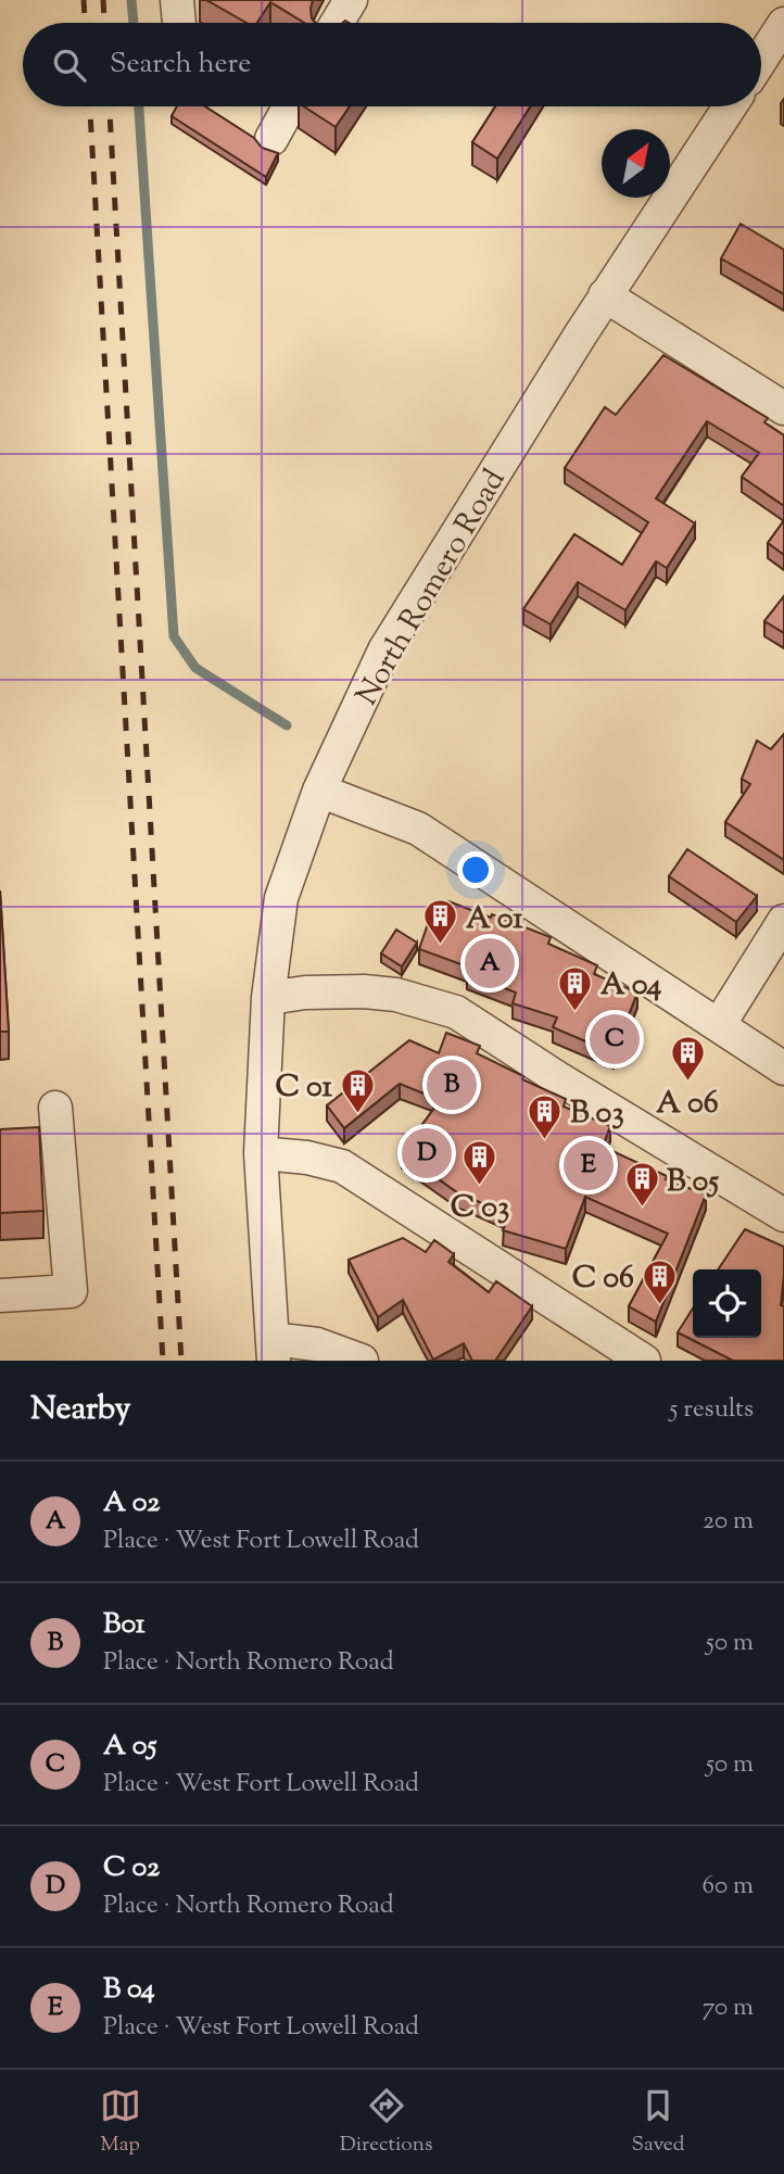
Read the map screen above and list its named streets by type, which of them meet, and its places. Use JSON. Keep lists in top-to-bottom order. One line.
{"streets":{"street":["North Romero Road"]},"places":{"building":["A 01","A 04","A 06","C 01","B 03","C 03","B 05","C 06"]},"north":"top right","page":{"search":"Search here","pins":["A","C","B","D","E"],"heading":["Nearby","5 results"],"list":[{"mark":"A","name":"A 02","note":"Place · West Fort Lowell Road","value":"20 m"},{"mark":"B","name":"B01","note":"Place · North Romero Road","value":"50 m"},{"mark":"C","name":"A 05","note":"Place · West Fort Lowell Road","value":"50 m"},{"mark":"D","name":"C 02","note":"Place · North Romero Road","value":"60 m"},{"mark":"E","name":"B 04","note":"Place · West Fort Lowell Road","value":"70 m"}],"nav":["Map","Directions","Saved"]}}
